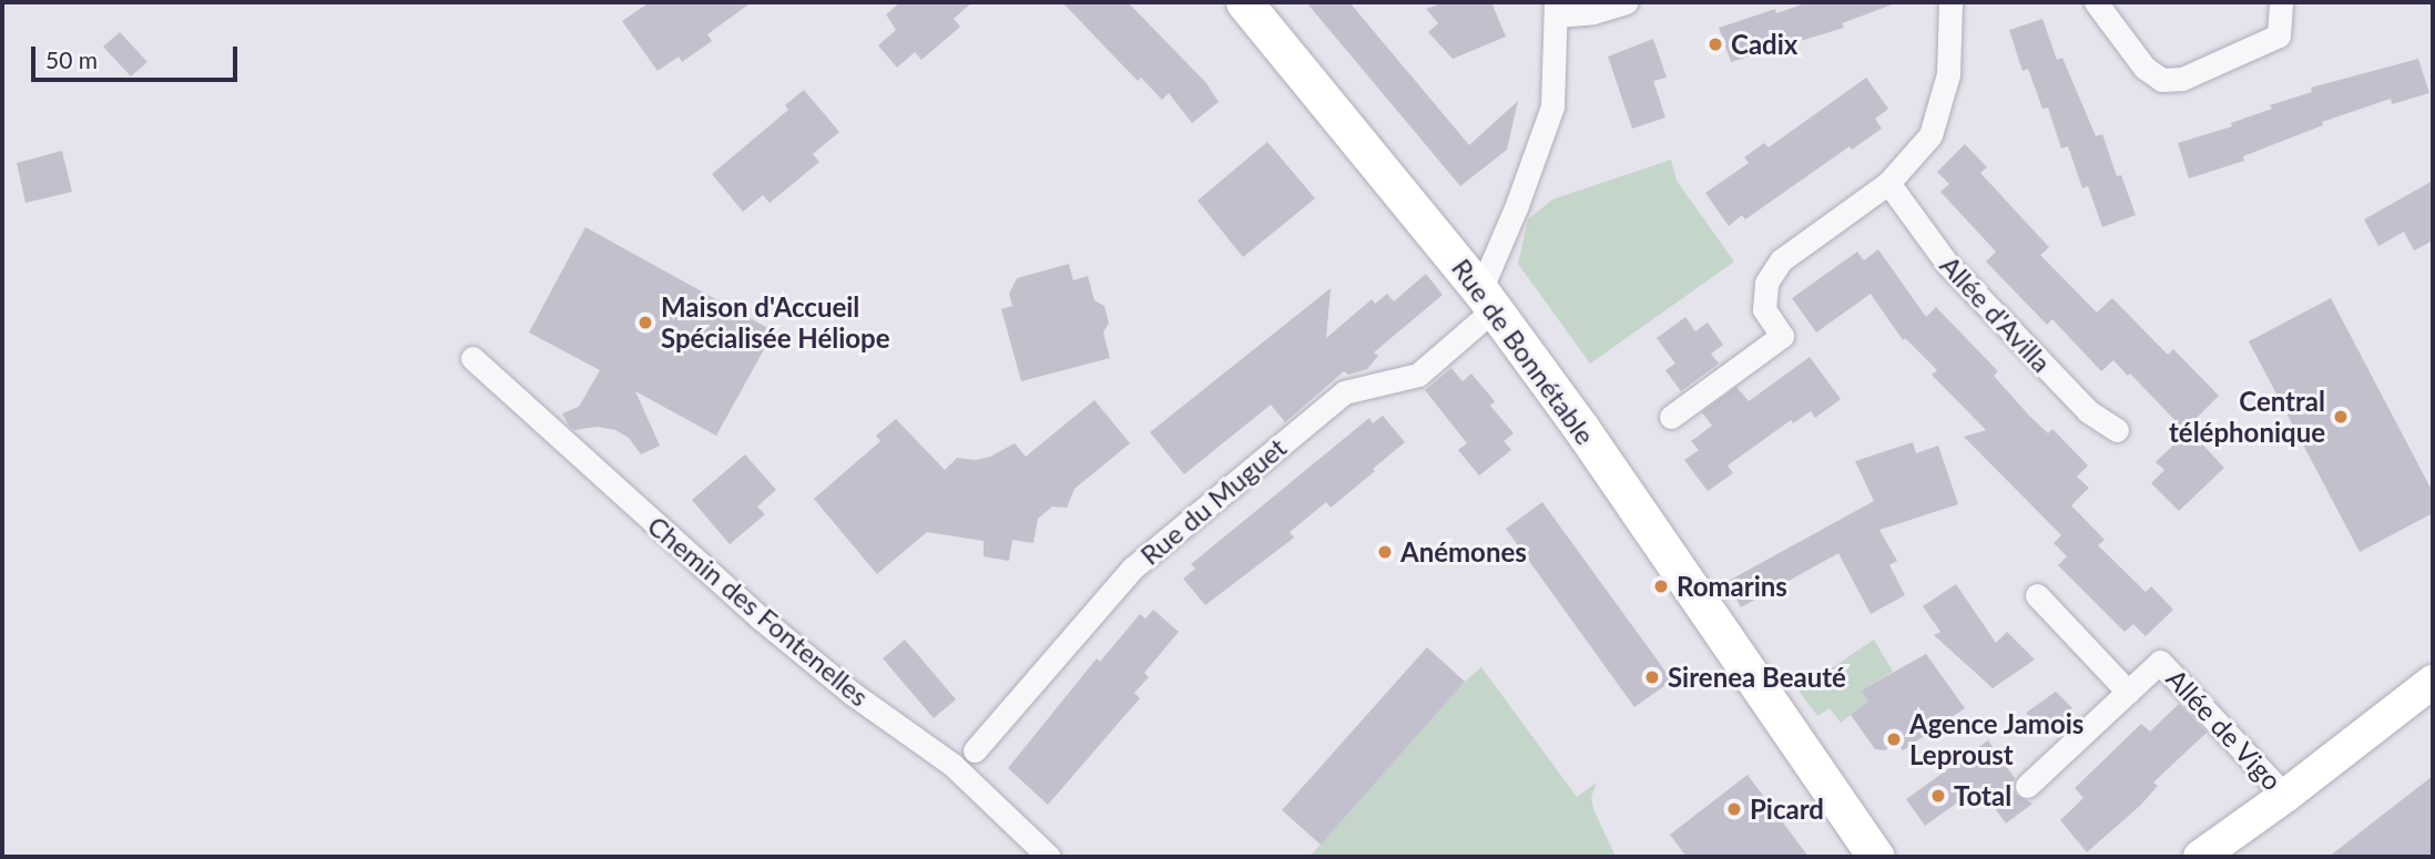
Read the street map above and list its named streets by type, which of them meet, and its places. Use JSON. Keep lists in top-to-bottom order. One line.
{"streets":{"main road":["Rue de Bonnétable"],"street":["Allée d'Avilla","Rue du Muguet","Chemin des Fontenelles","Allée de Vigo"]},"crossings":[["Rue de Bonnétable","Rue du Muguet"]],"places":["Cadix","Maison d'Accueil Spécialisée Héliope","Central téléphonique","Anémones","Romarins","Sirenea Beauté","Agence Jamois Leproust","Total","Picard"],"scale_bar":"50 m"}
